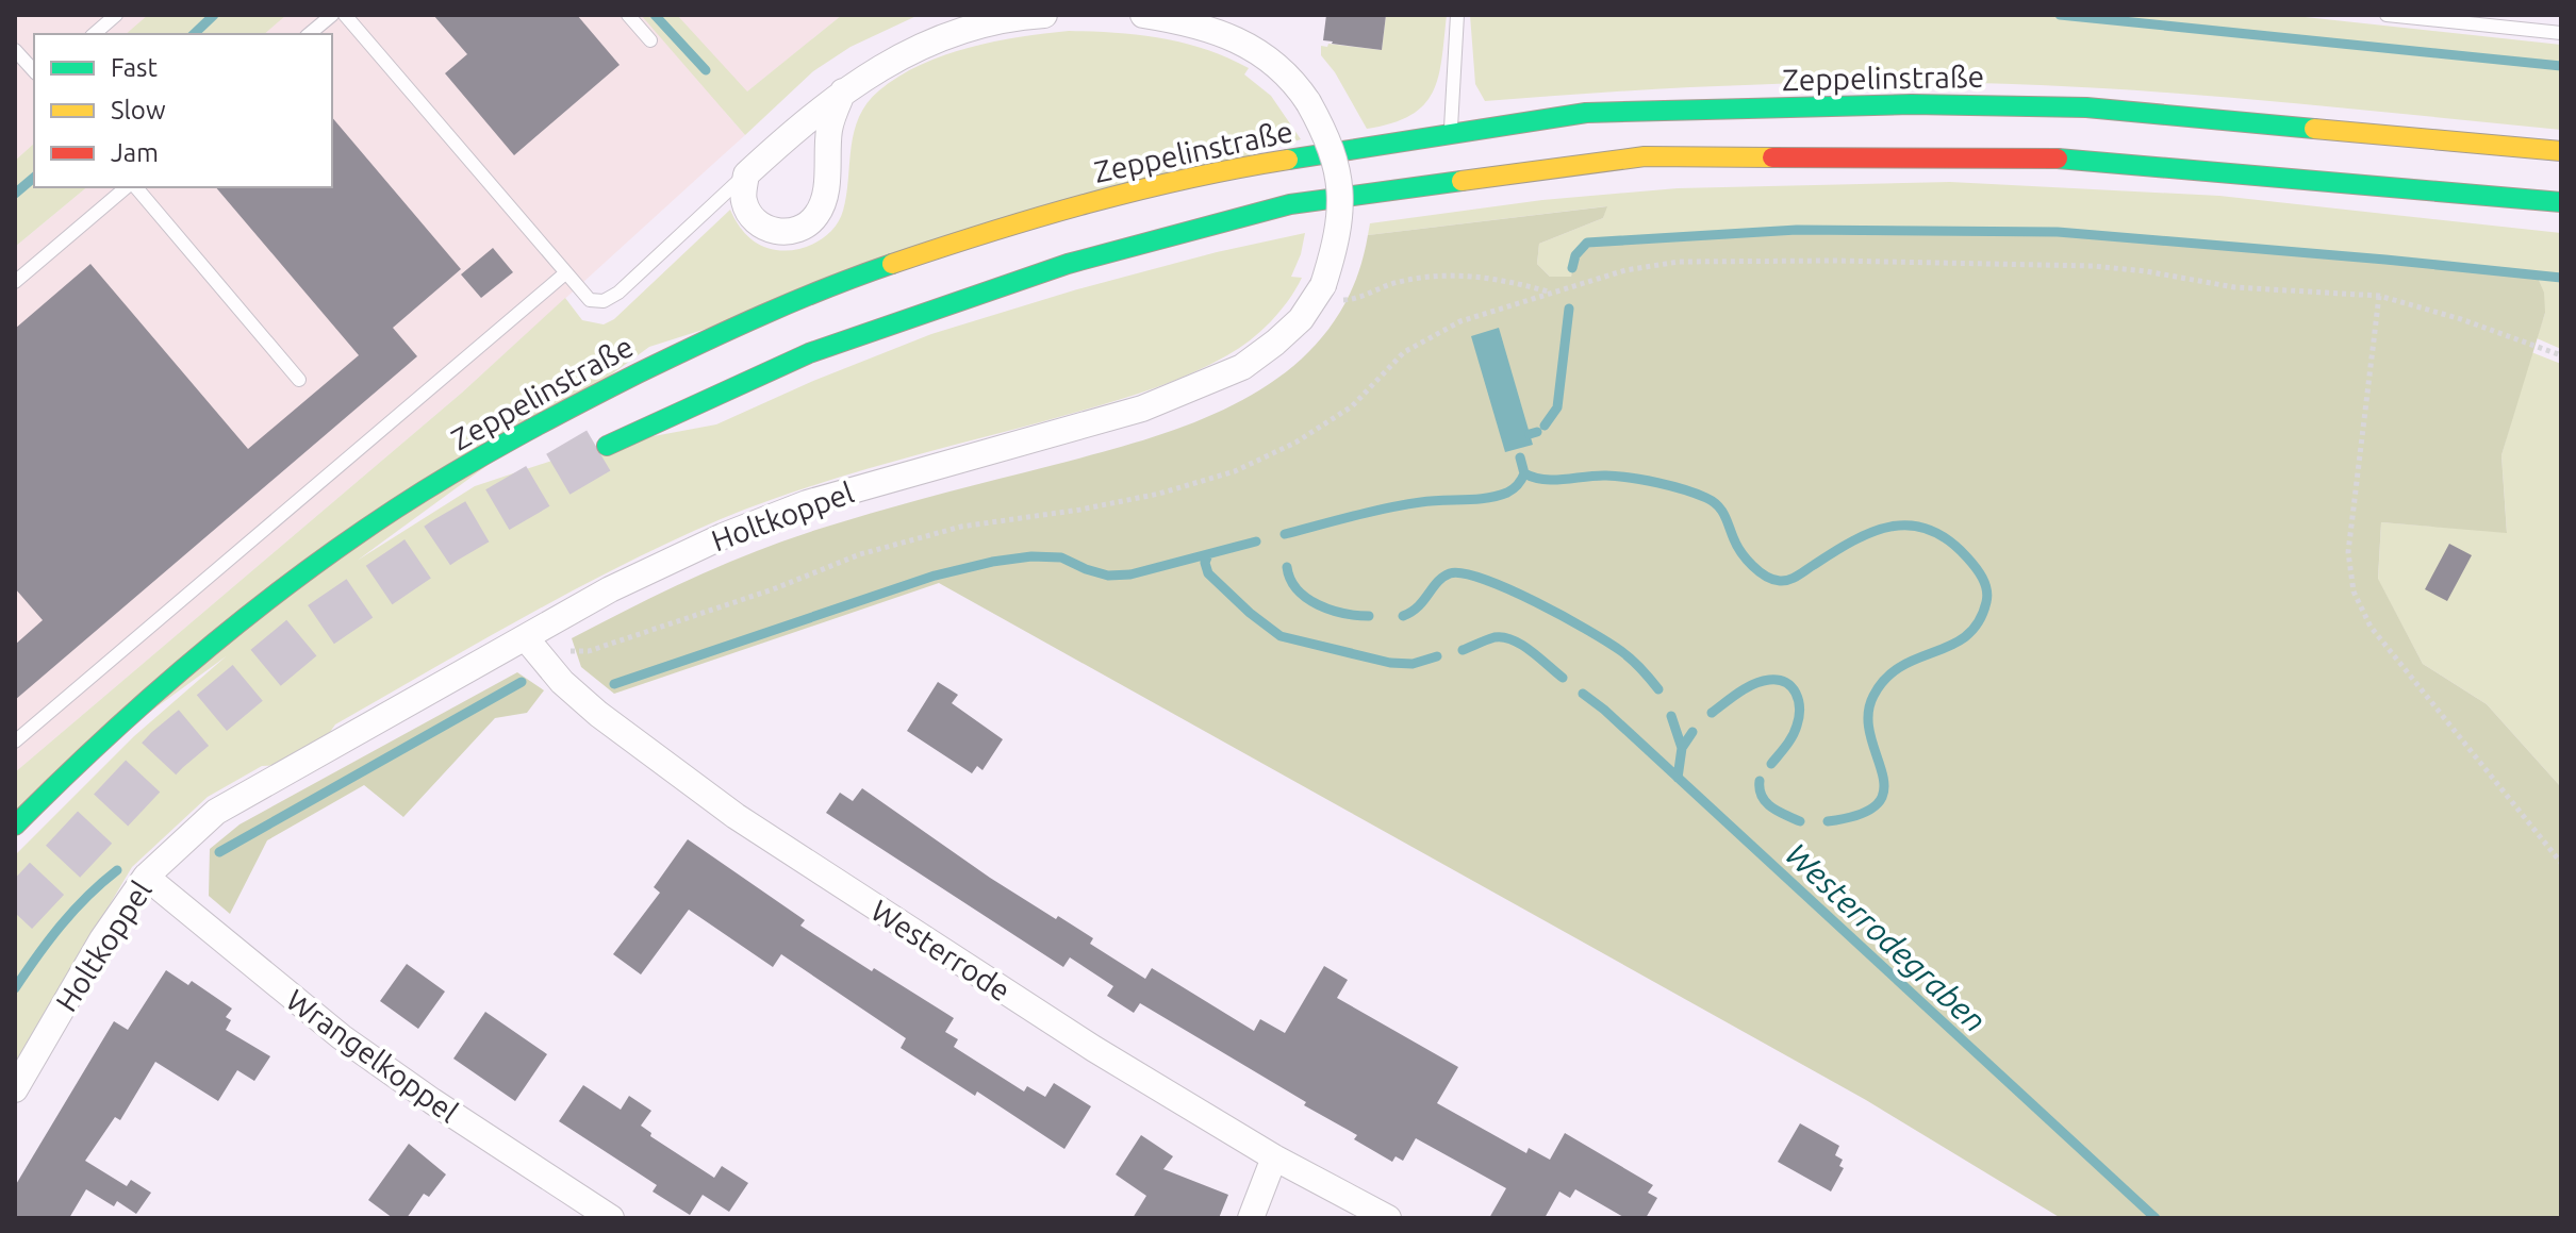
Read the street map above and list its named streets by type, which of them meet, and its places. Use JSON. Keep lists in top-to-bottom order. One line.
{"streets":{"highway":["Zeppelinstraße"],"street":["Holtkoppel","Westerrode","Wrangelkoppel"]},"crossings":[["Holtkoppel","Westerrode"],["Holtkoppel","Wrangelkoppel"]],"water":["Westerrodegraben"],"legend":["Fast","Slow","Jam"]}
